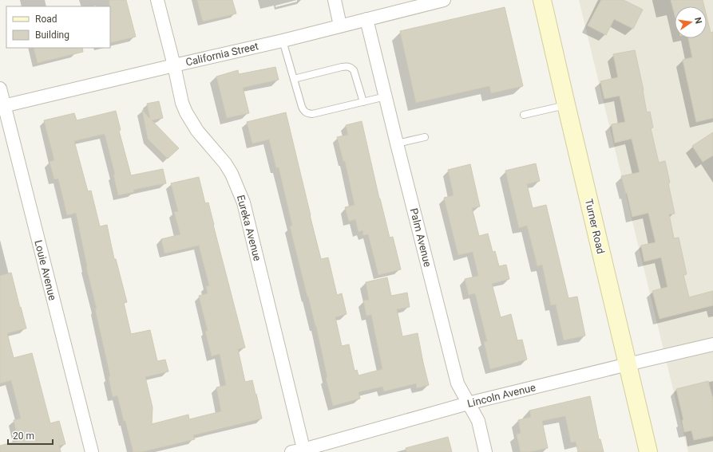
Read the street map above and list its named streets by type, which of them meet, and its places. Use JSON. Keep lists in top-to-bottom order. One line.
{"streets":{"main road":["Turner Road"],"street":["California Street","Eureka Avenue","Palm Avenue","Louie Avenue","Lincoln Avenue"]},"crossings":[["California Street","Eureka Avenue"],["California Street","Palm Avenue"],["California Street","Louie Avenue"],["Turner Road","Lincoln Avenue"],["Eureka Avenue","Lincoln Avenue"],["Palm Avenue","Lincoln Avenue"]],"legend":["Road","Building"],"scale_bar":"20 m","north":"right"}
